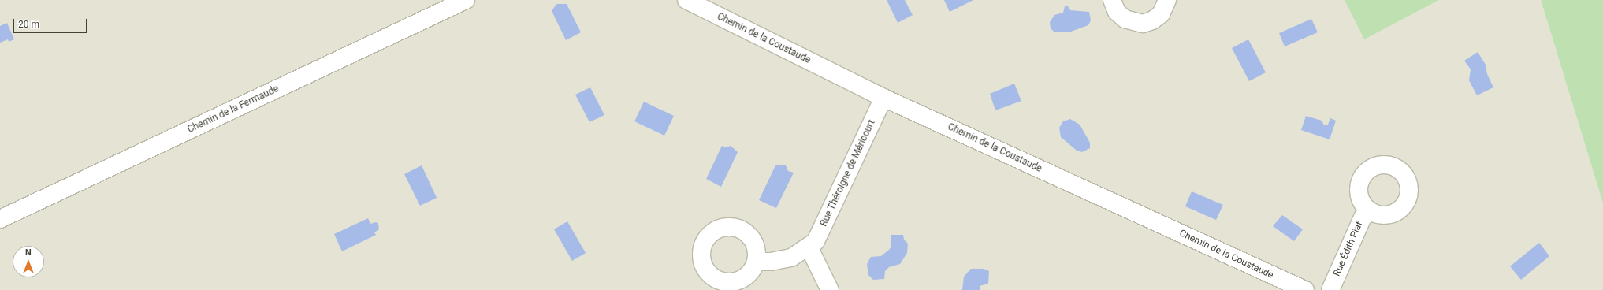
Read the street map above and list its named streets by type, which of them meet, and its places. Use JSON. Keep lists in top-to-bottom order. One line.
{"streets":{"street":["Chemin de la Coustaude","Chemin de la Fermaude","Rue Théroigne de Méricourt","Rue Édith Piaf"]},"crossings":[["Chemin de la Coustaude","Rue Théroigne de Méricourt"]],"scale_bar":"20 m","north":"top"}
